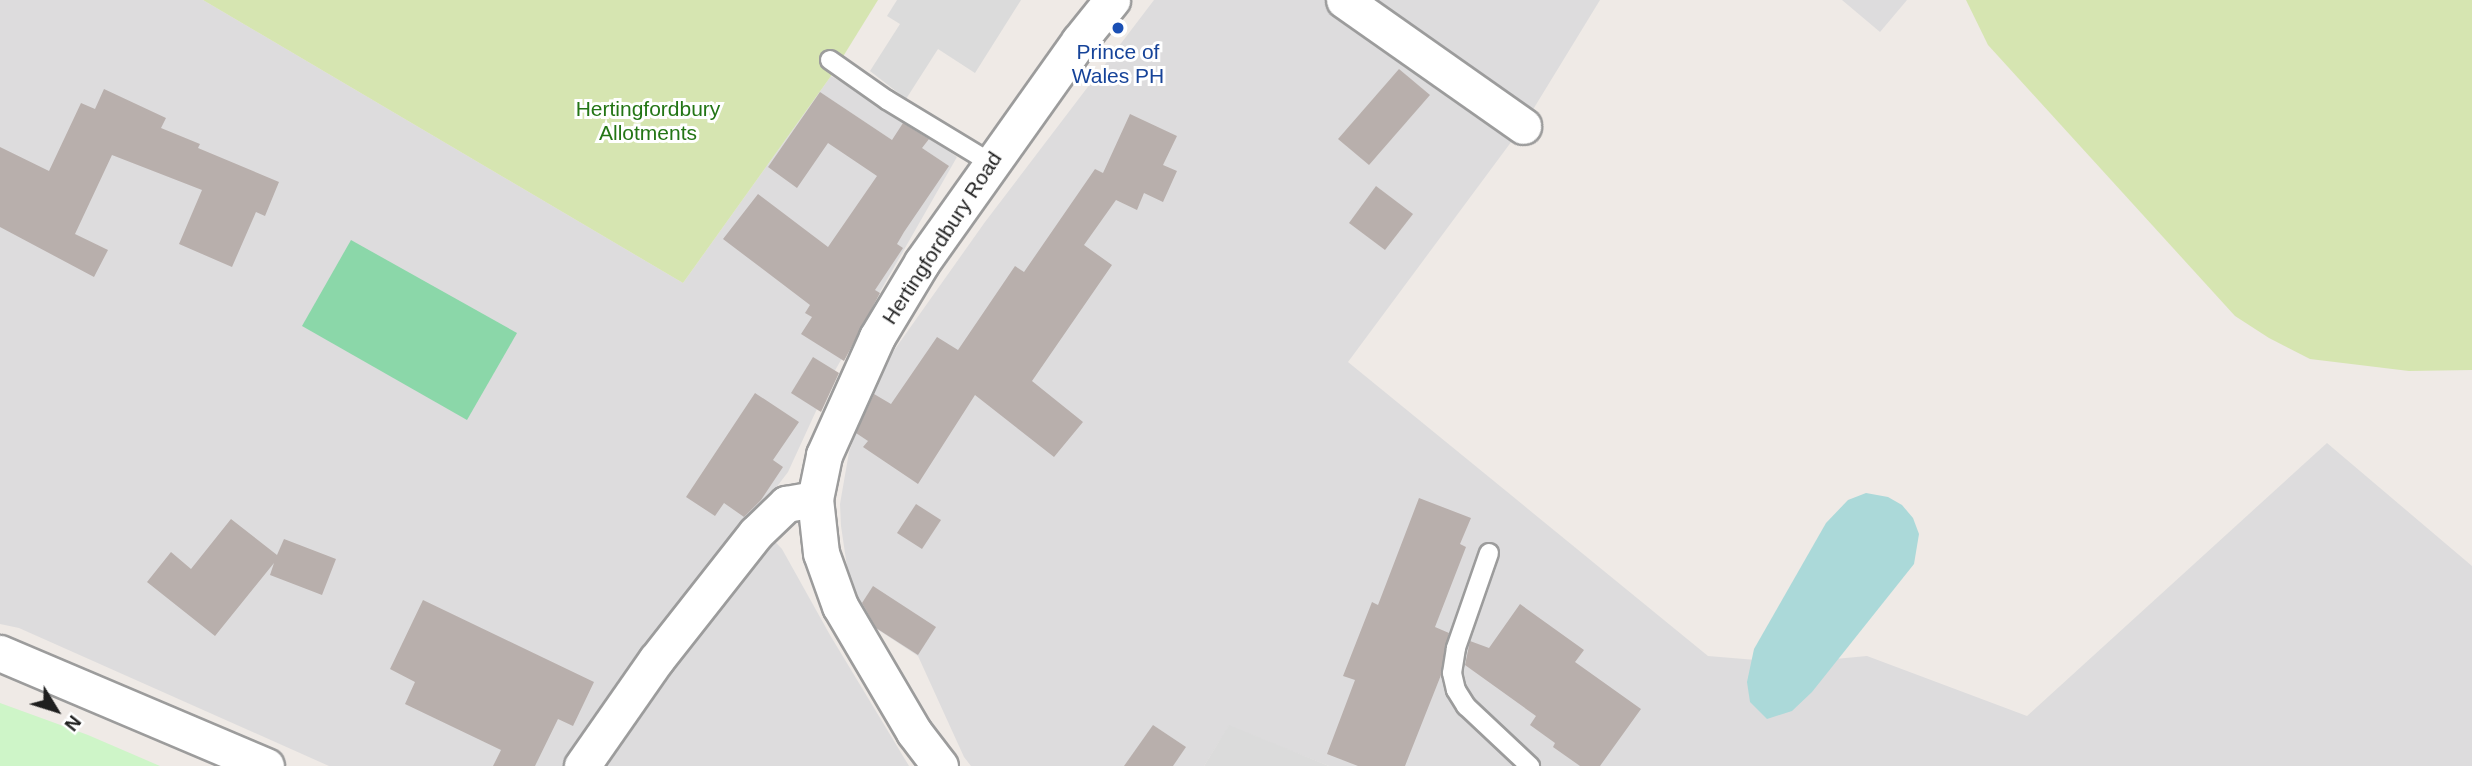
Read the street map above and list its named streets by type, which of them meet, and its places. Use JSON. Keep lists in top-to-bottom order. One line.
{"streets":{"street":["Hertingfordbury Road"]},"parks":["Hertingfordbury Allotments"],"places":["Prince of Wales PH"],"north":"bottom right"}
